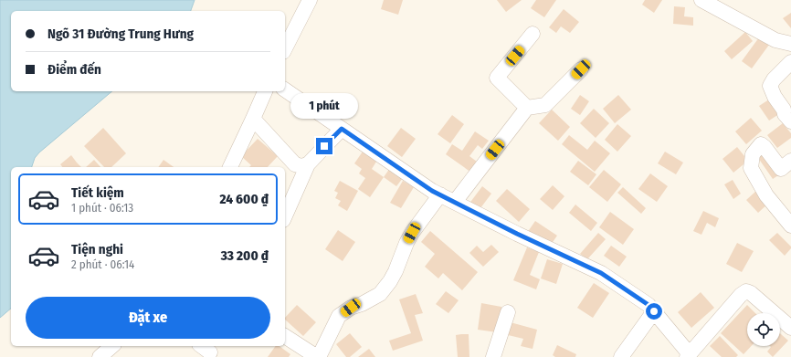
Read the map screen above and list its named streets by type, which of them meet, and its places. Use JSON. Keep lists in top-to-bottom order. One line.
{"page":{"banner":["Ngõ 31 Đường Trung Hưng","Điểm đến"],"bubble":"1 phút","list":[{"name":"Tiết kiệm","note":"1 phút · 06:13","value":"24 600 ₫"},{"name":"Tiện nghi","note":"2 phút · 06:14","value":"33 200 ₫"}],"buttons":"Đặt xe"}}
